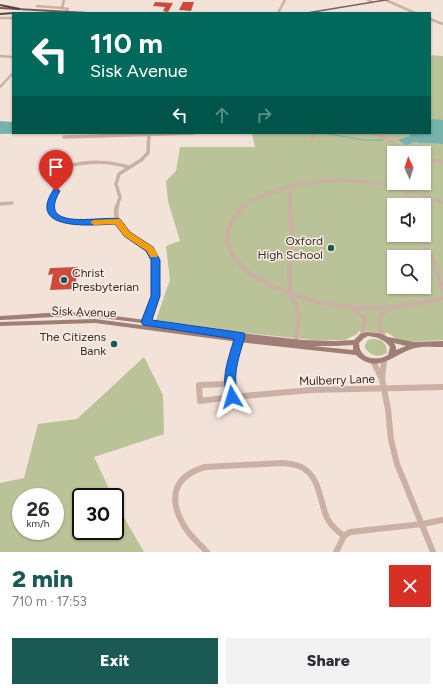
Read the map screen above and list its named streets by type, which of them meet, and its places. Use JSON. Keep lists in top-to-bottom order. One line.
{"streets":{"street":["Sisk Avenue","Mulberry Lane"]},"places":["Oxford High School","Christ Presbyterian","The Citizens Bank"],"north":"top","page":{"turn":["110 m","Sisk Avenue"],"speed":"26 km/h","limit":"30","heading":["2 min","710 m · 17:53"],"buttons":["Exit","Share"]}}
